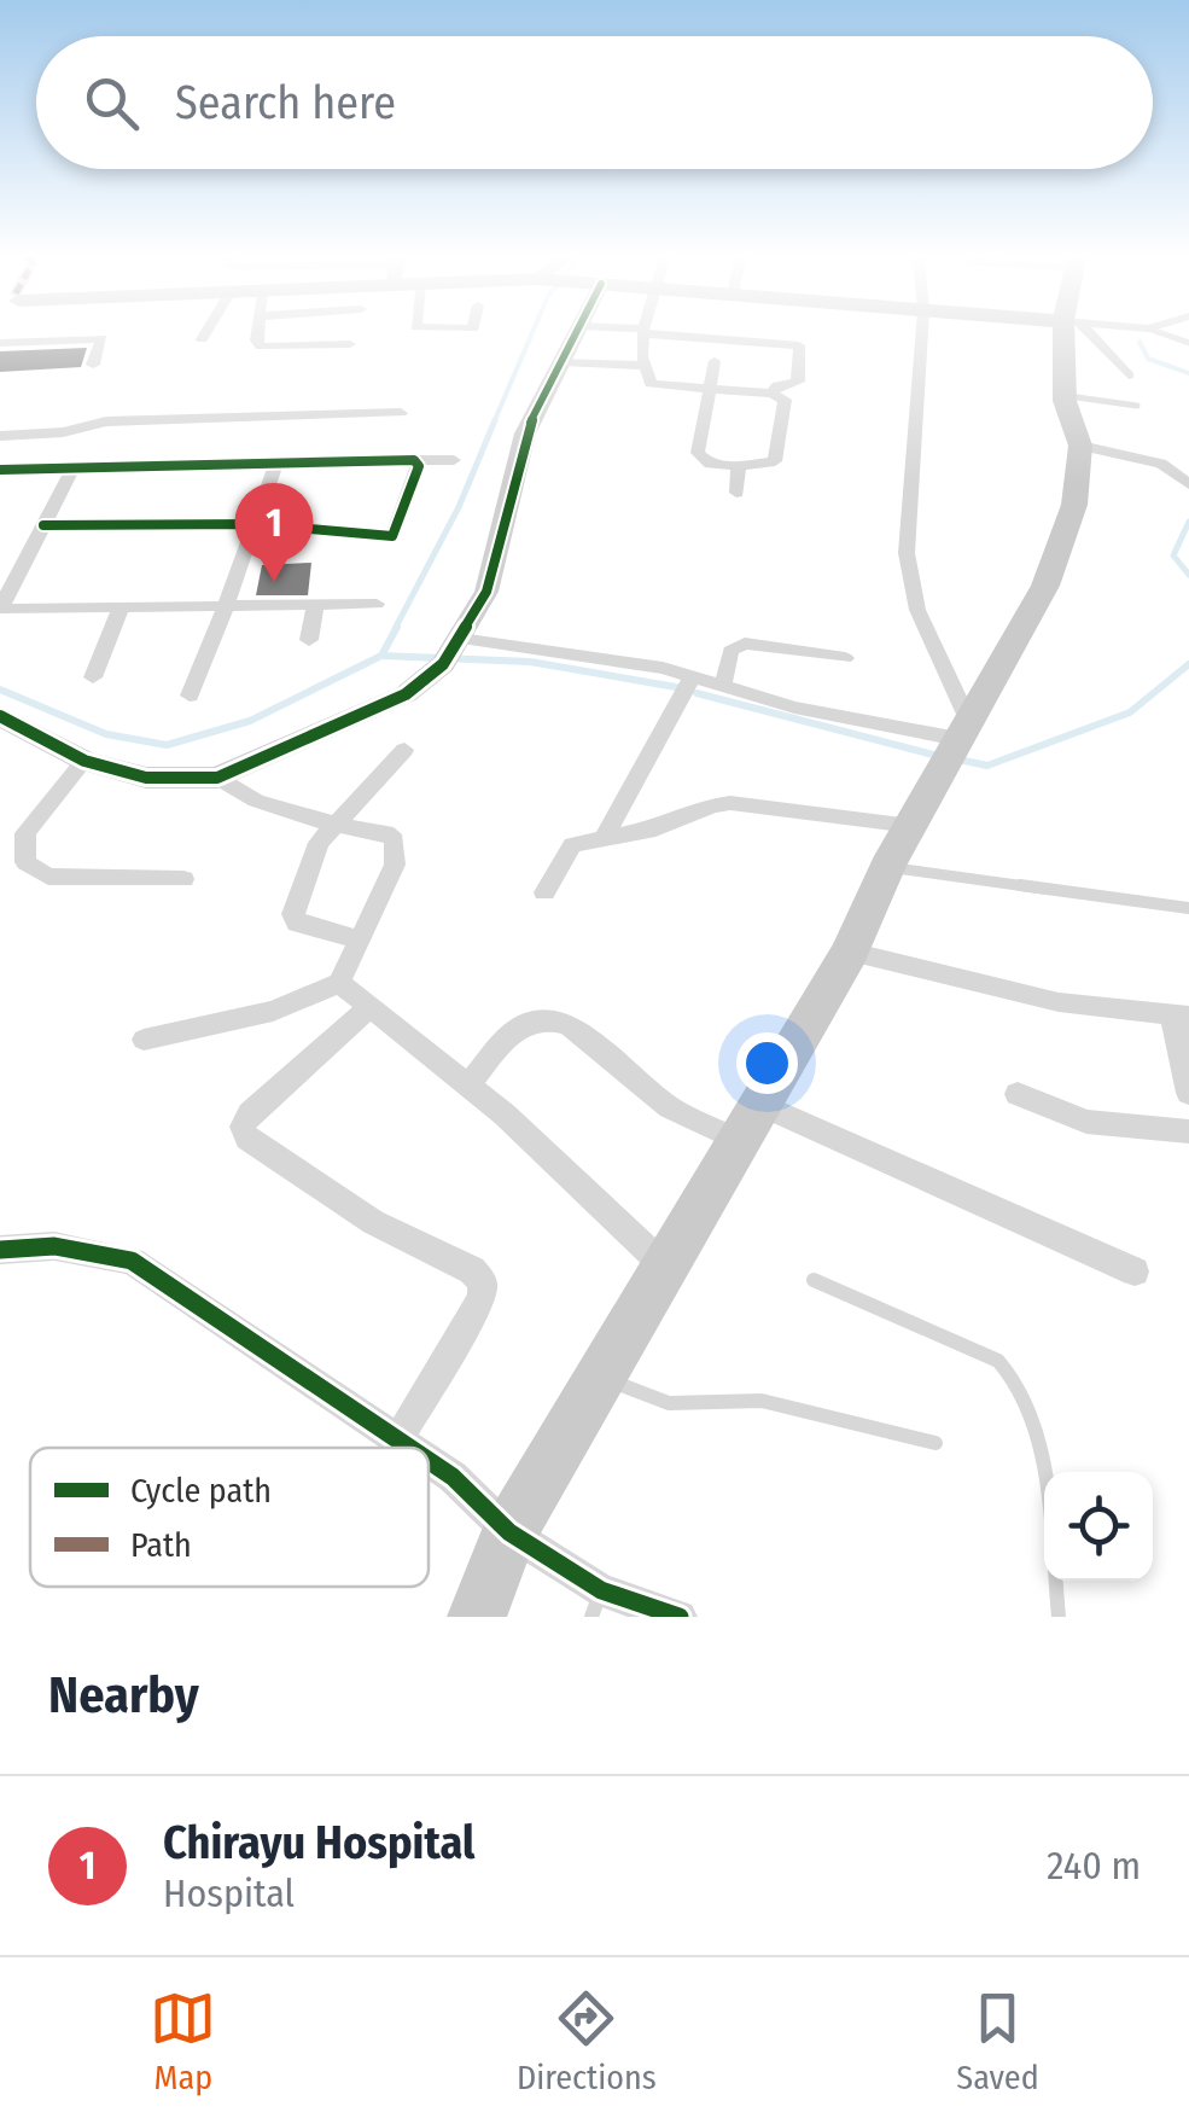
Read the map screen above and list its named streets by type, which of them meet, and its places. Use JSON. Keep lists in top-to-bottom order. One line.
{"legend":["Cycle path","Path"],"page":{"search":"Search here","pins":"1","heading":"Nearby","list":[{"mark":"1","name":"Chirayu Hospital","note":"Hospital","value":"240 m"}],"nav":["Map","Directions","Saved"]}}
